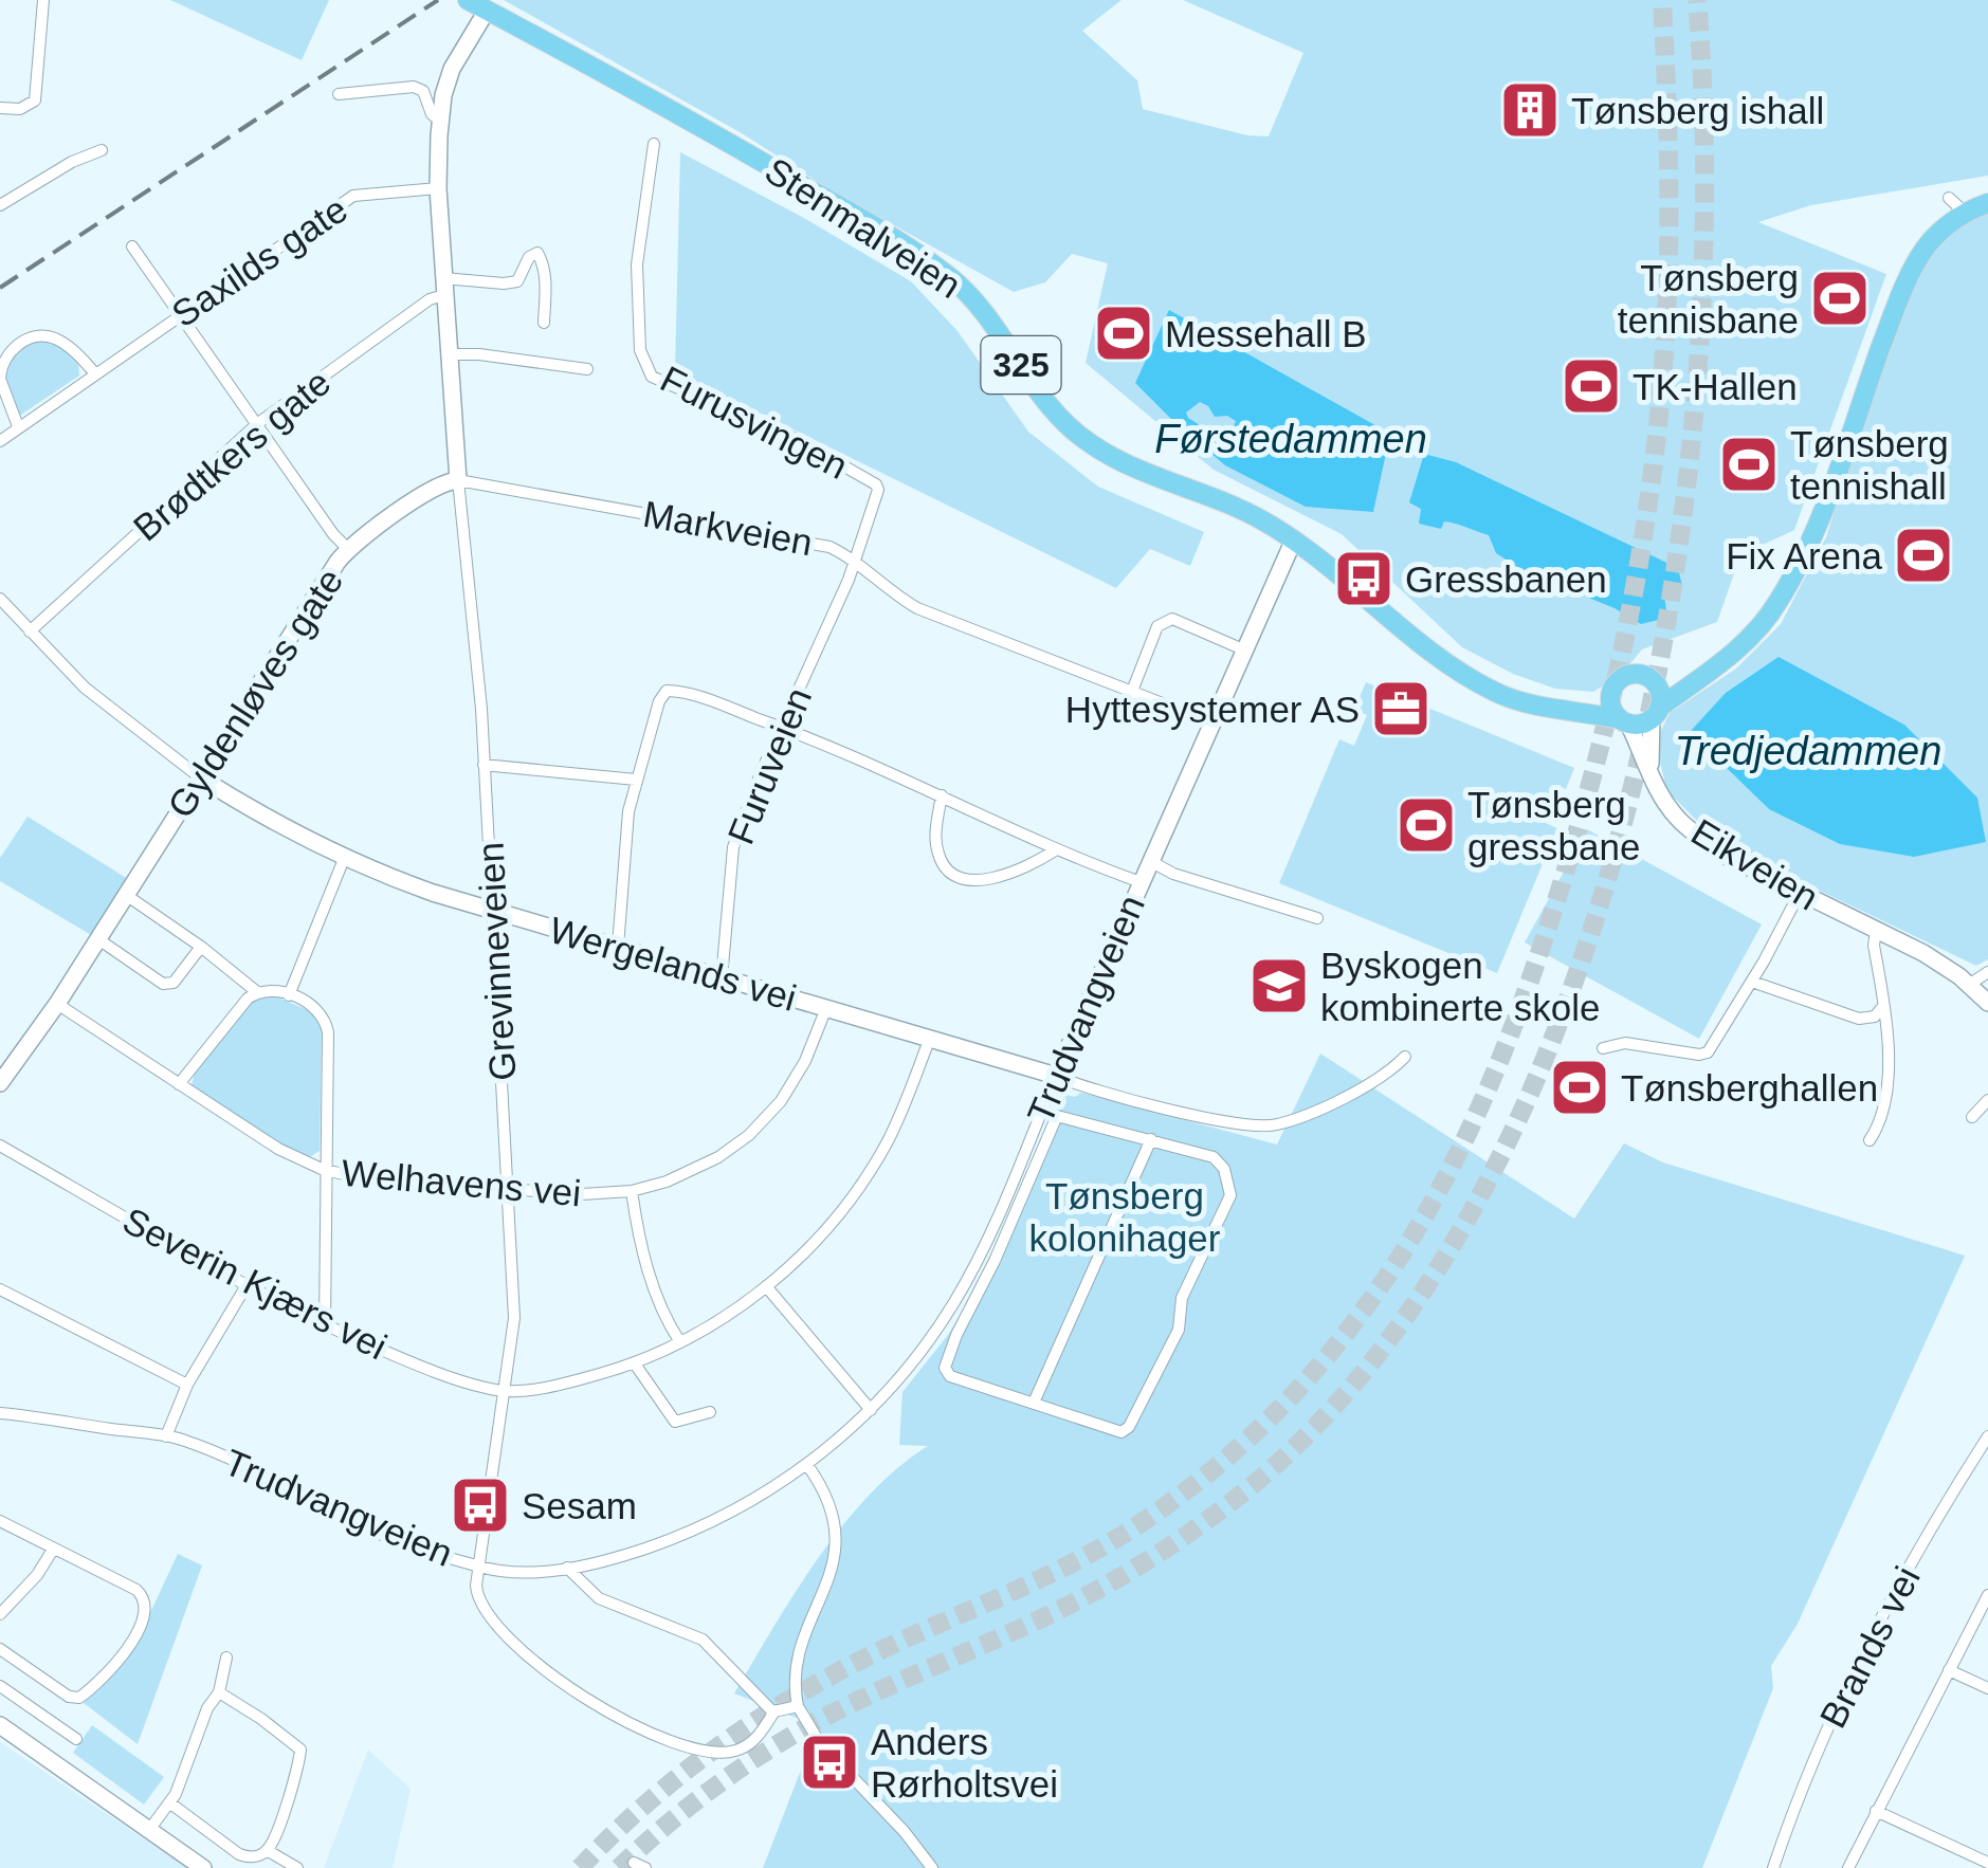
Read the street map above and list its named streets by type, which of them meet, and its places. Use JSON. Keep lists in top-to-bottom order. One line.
{"streets":{"main road":["Stenmalveien","325","Gyldenløves gate","Eikveien","Grevinneveien","Wergelands vei","Trudvangveien"],"street":["Saxilds gate","Furusvingen","Brødtkers gate","Markveien","Furuveien","Welhavens vei","Severin Kjærs vei","Brands vei"]},"crossings":[["Stenmalveien","325"],["Stenmalveien","Eikveien"],["Stenmalveien","Grevinneveien"],["Stenmalveien","Trudvangveien"],["Saxilds gate","Grevinneveien"],["325","Eikveien"],["Furusvingen","Markveien"],["Furusvingen","Furuveien"],["Brødtkers gate","Grevinneveien"],["Brødtkers gate","Wergelands vei"],["Markveien","Gyldenløves gate"],["Markveien","Furuveien"],["Markveien","Grevinneveien"],["Markveien","Trudvangveien"],["Gyldenløves gate","Grevinneveien"],["Gyldenløves gate","Wergelands vei"],["Gyldenløves gate","Welhavens vei"],["Furuveien","Wergelands vei"],["Grevinneveien","Wergelands vei"],["Grevinneveien","Trudvangveien"],["Grevinneveien","Welhavens vei"],["Grevinneveien","Severin Kjærs vei"],["Wergelands vei","Trudvangveien"],["Wergelands vei","Welhavens vei"],["Wergelands vei","Severin Kjærs vei"]],"water":["Førstedammen","Tredjedammen"],"parks":["Tønsberg kolonihager"],"places":{"building":["Tønsberg ishall"],"sports":["Tønsberg tennisbane","Messehall B","TK-Hallen","Tønsberg tennishall","Fix Arena","Tønsberg gressbane","Tønsberghallen"],"bus stop":["Gressbanen","Sesam","Anders Rørholtsvei"],"office":["Hyttesystemer AS"],"school or university":["Byskogen kombinerte skole"]}}
